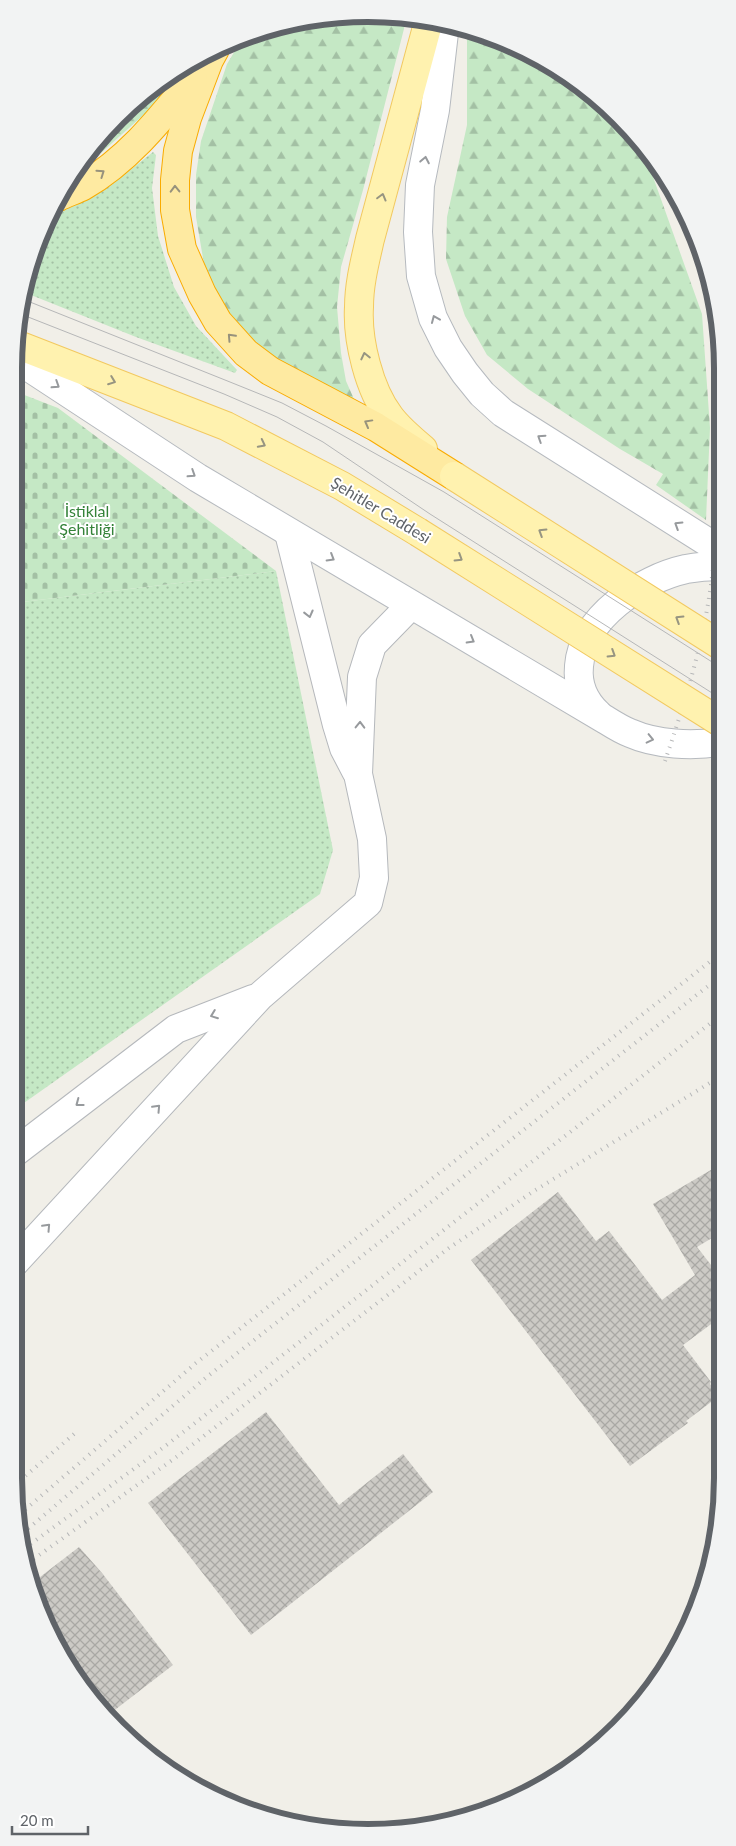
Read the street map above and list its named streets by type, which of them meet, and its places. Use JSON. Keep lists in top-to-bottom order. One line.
{"streets":{"main road":["Şehitler Caddesi"]},"parks":["İstiklal Şehitliği"],"scale_bar":"20 m"}
